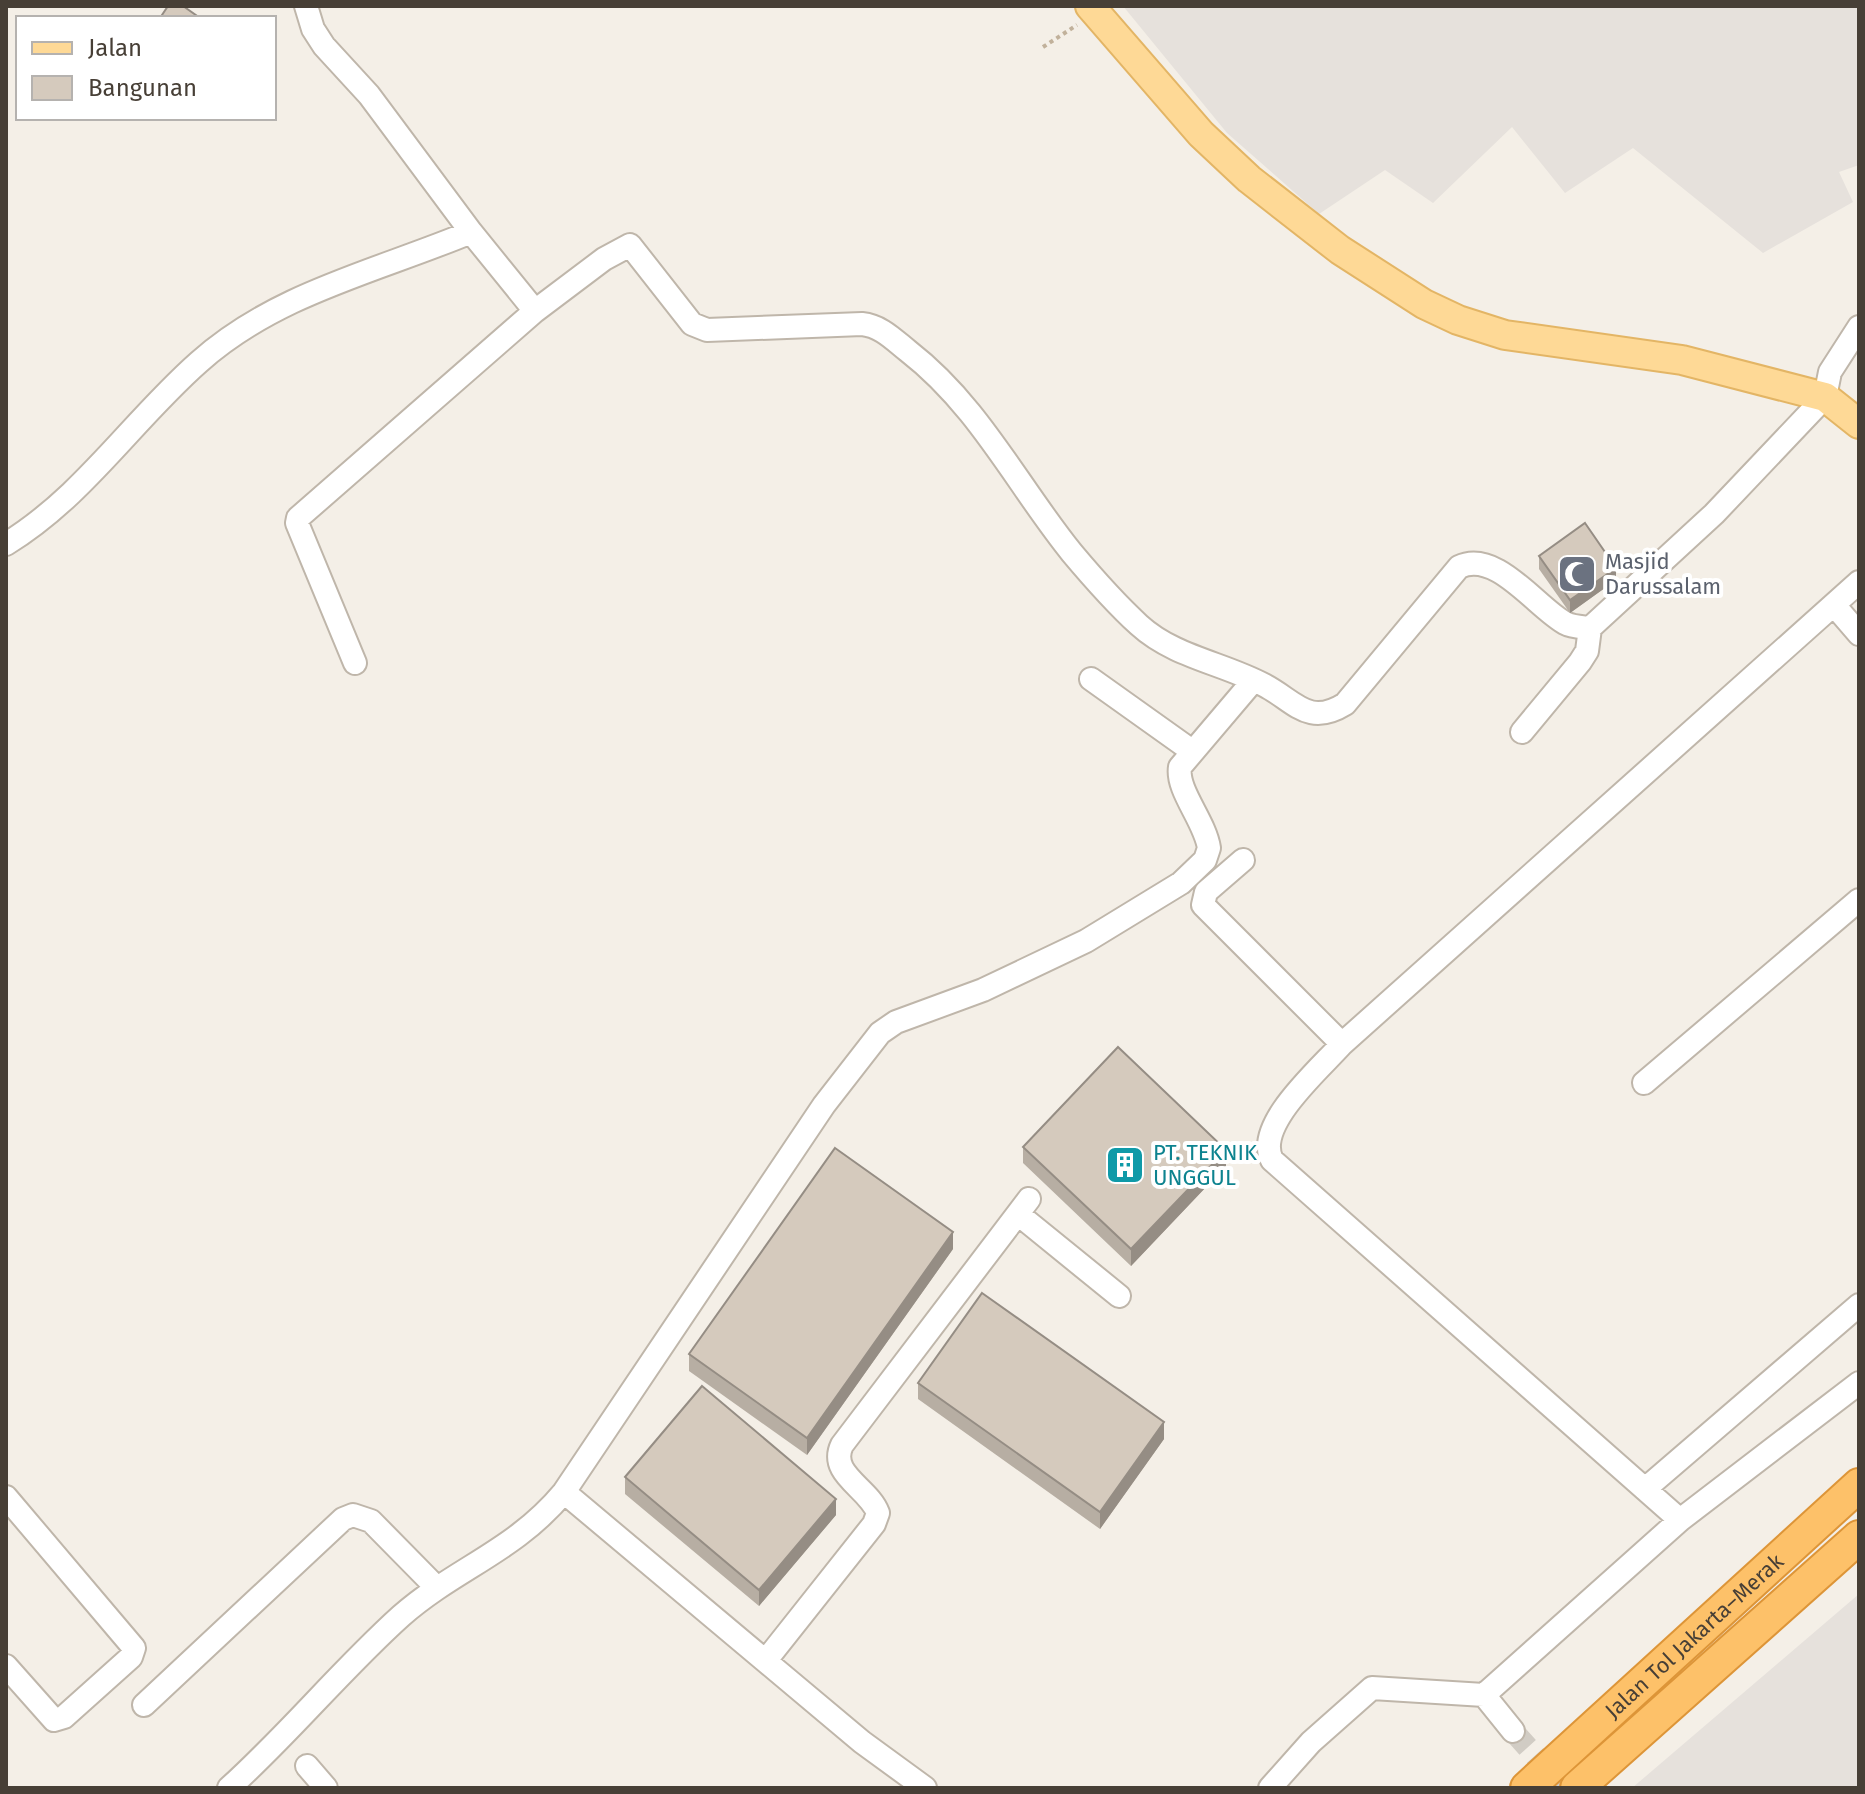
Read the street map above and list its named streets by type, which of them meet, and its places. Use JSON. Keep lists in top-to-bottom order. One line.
{"streets":{"highway":["Jalan Tol Jakarta–Merak"]},"places":{"mosque":["Masjid Darussalam"],"building":["PT. TEKNIK UNGGUL"]},"legend":["Jalan","Bangunan"]}
